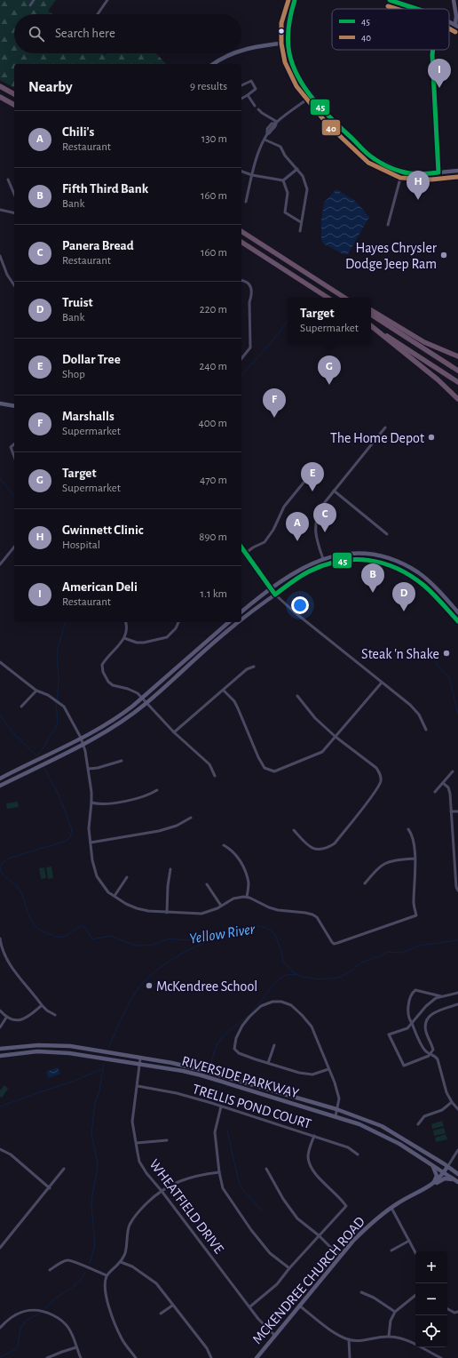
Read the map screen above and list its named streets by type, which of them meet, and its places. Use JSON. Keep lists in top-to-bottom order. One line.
{"streets":{"main road":["RIVERSIDE PARKWAY","MCKENDREE CHURCH ROAD"],"street":["TRELLIS POND COURT","WHEATFIELD DRIVE"]},"crossings":[["RIVERSIDE PARKWAY","WHEATFIELD DRIVE"],["RIVERSIDE PARKWAY","MCKENDREE CHURCH ROAD"],["TRELLIS POND COURT","WHEATFIELD DRIVE"],["WHEATFIELD DRIVE","MCKENDREE CHURCH ROAD"]],"water":["Yellow River"],"places":["Hayes Chrysler Dodge Jeep Ram","The Home Depot","Steak 'n Shake","McKendree School"],"lines":["transit line 45","transit line 40"],"legend":["45","40"],"page":{"search":"Search here","pins":["I","H","G","F","E","C","A","B","D"],"heading":["Nearby","9 results"],"list":[{"mark":"A","name":"Chili's","note":"Restaurant","value":"130 m"},{"mark":"B","name":"Fifth Third Bank","note":"Bank","value":"160 m"},{"mark":"C","name":"Panera Bread","note":"Restaurant","value":"160 m"},{"mark":"D","name":"Truist","note":"Bank","value":"220 m"},{"mark":"E","name":"Dollar Tree","note":"Shop","value":"240 m"},{"mark":"F","name":"Marshalls","note":"Supermarket","value":"400 m"},{"mark":"G","name":"Target","note":"Supermarket","value":"470 m"},{"mark":"H","name":"Gwinnett Clinic","note":"Hospital","value":"890 m"},{"mark":"I","name":"American Deli","note":"Restaurant","value":"1.1 km"}],"popup":["Target","Supermarket"],"map_buttons":["+","−"]}}
